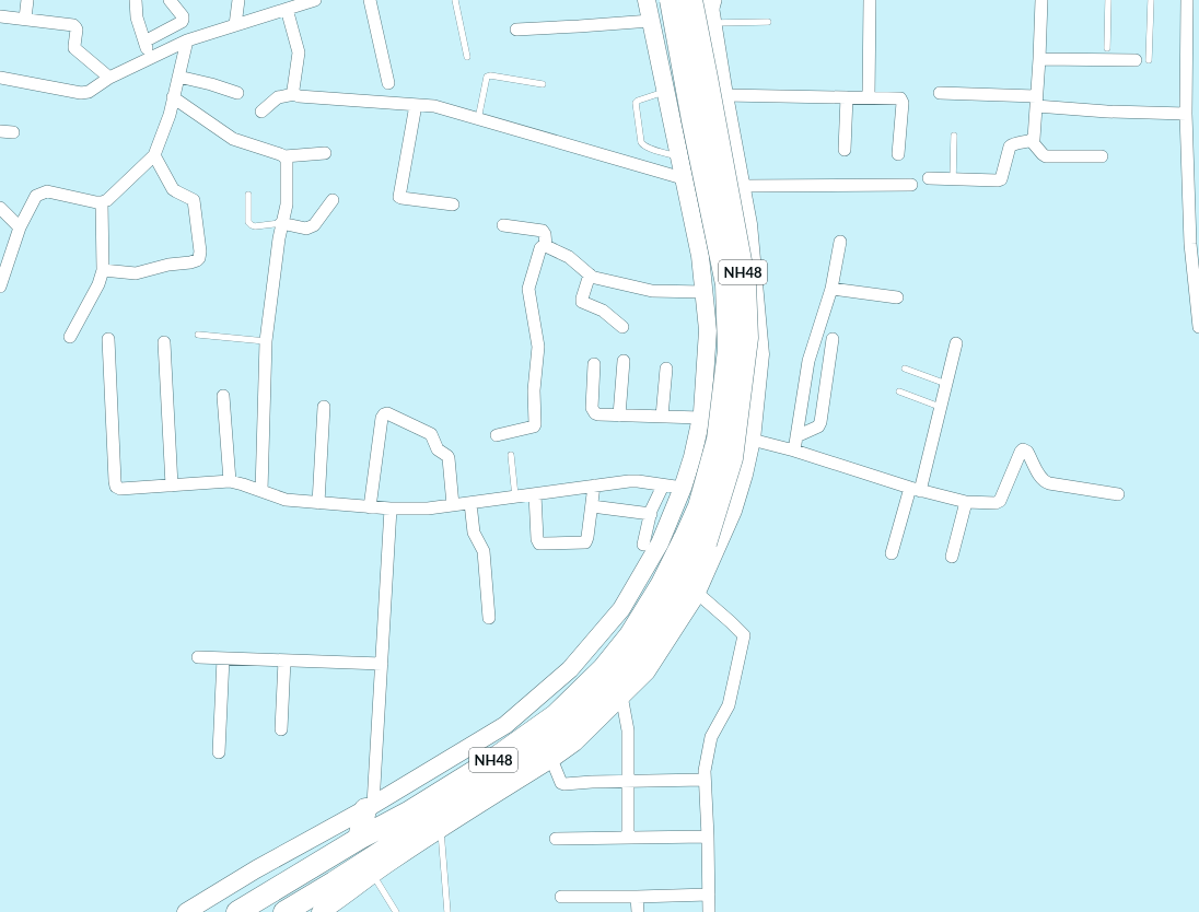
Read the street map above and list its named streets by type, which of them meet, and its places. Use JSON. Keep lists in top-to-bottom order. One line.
{"streets":{"highway":["NH48"]}}
